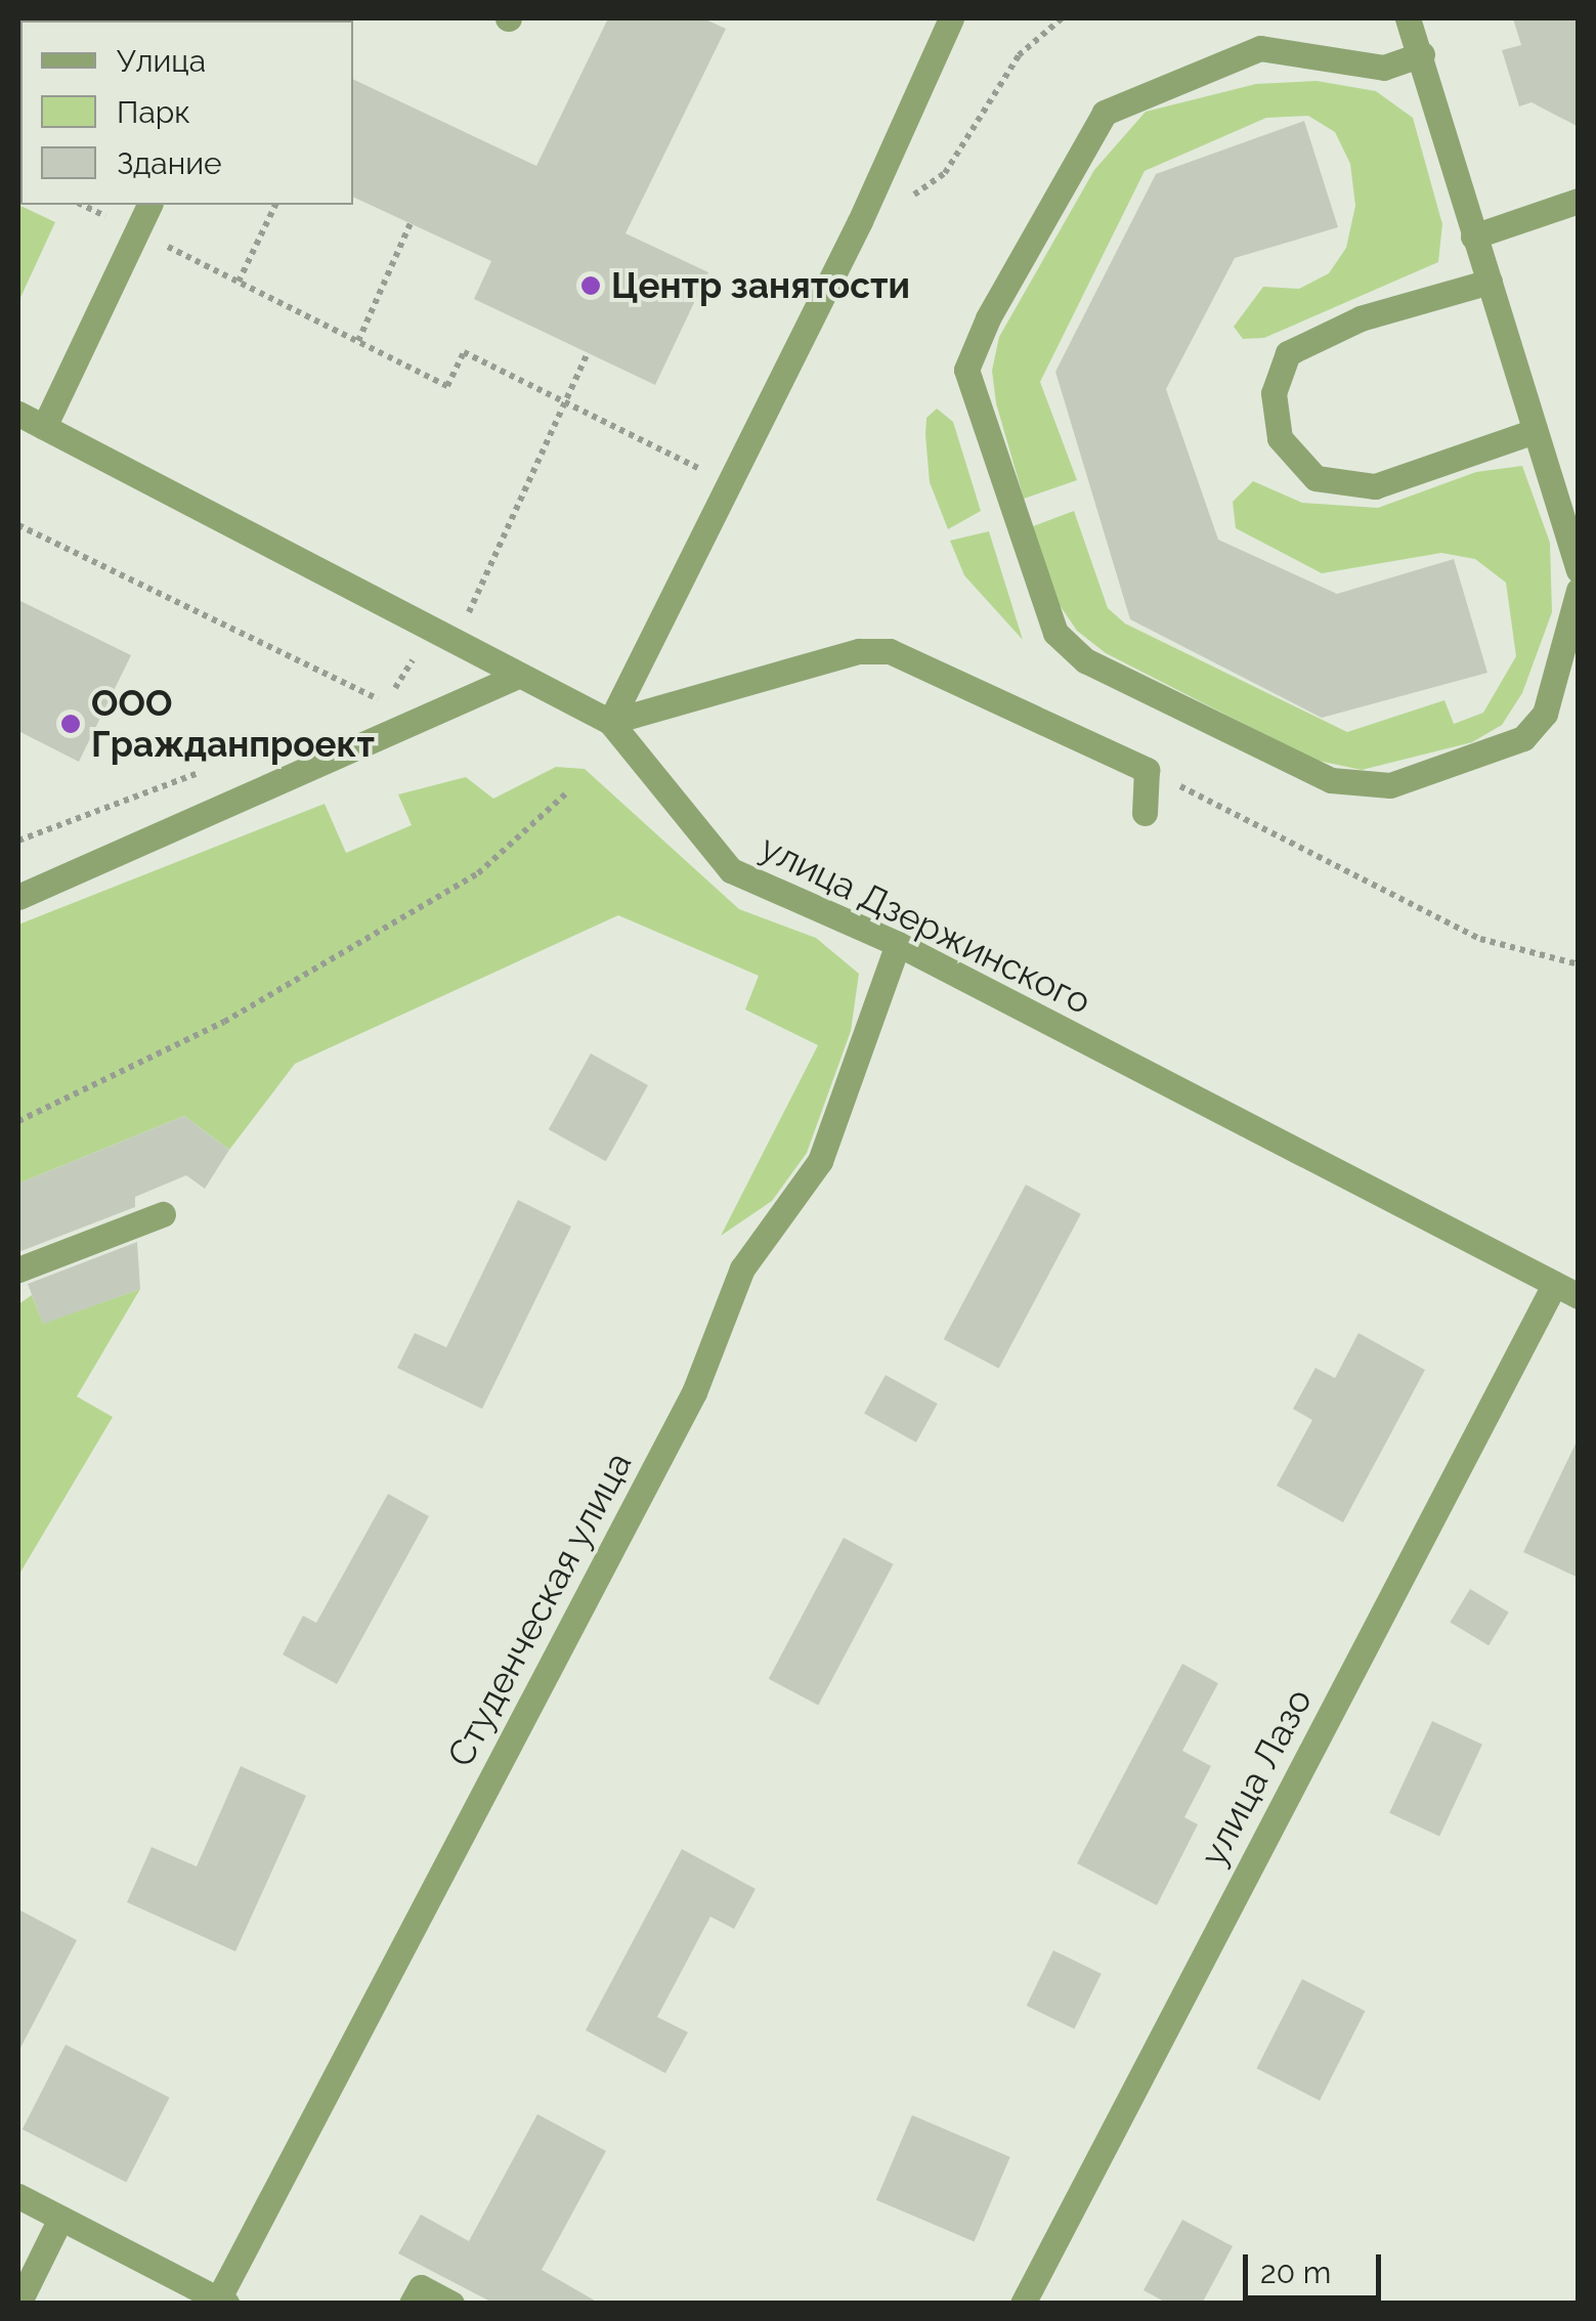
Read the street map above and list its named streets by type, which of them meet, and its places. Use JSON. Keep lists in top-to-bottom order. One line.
{"streets":{"street":["улица Дзержинского","Студенческая улица","улица Лазо"]},"crossings":[["улица Дзержинского","Студенческая улица"],["улица Дзержинского","улица Лазо"]],"places":["Центр занятости","ООО Гражданпроект"],"legend":["Улица","Парк","Здание"],"scale_bar":"20 m"}
